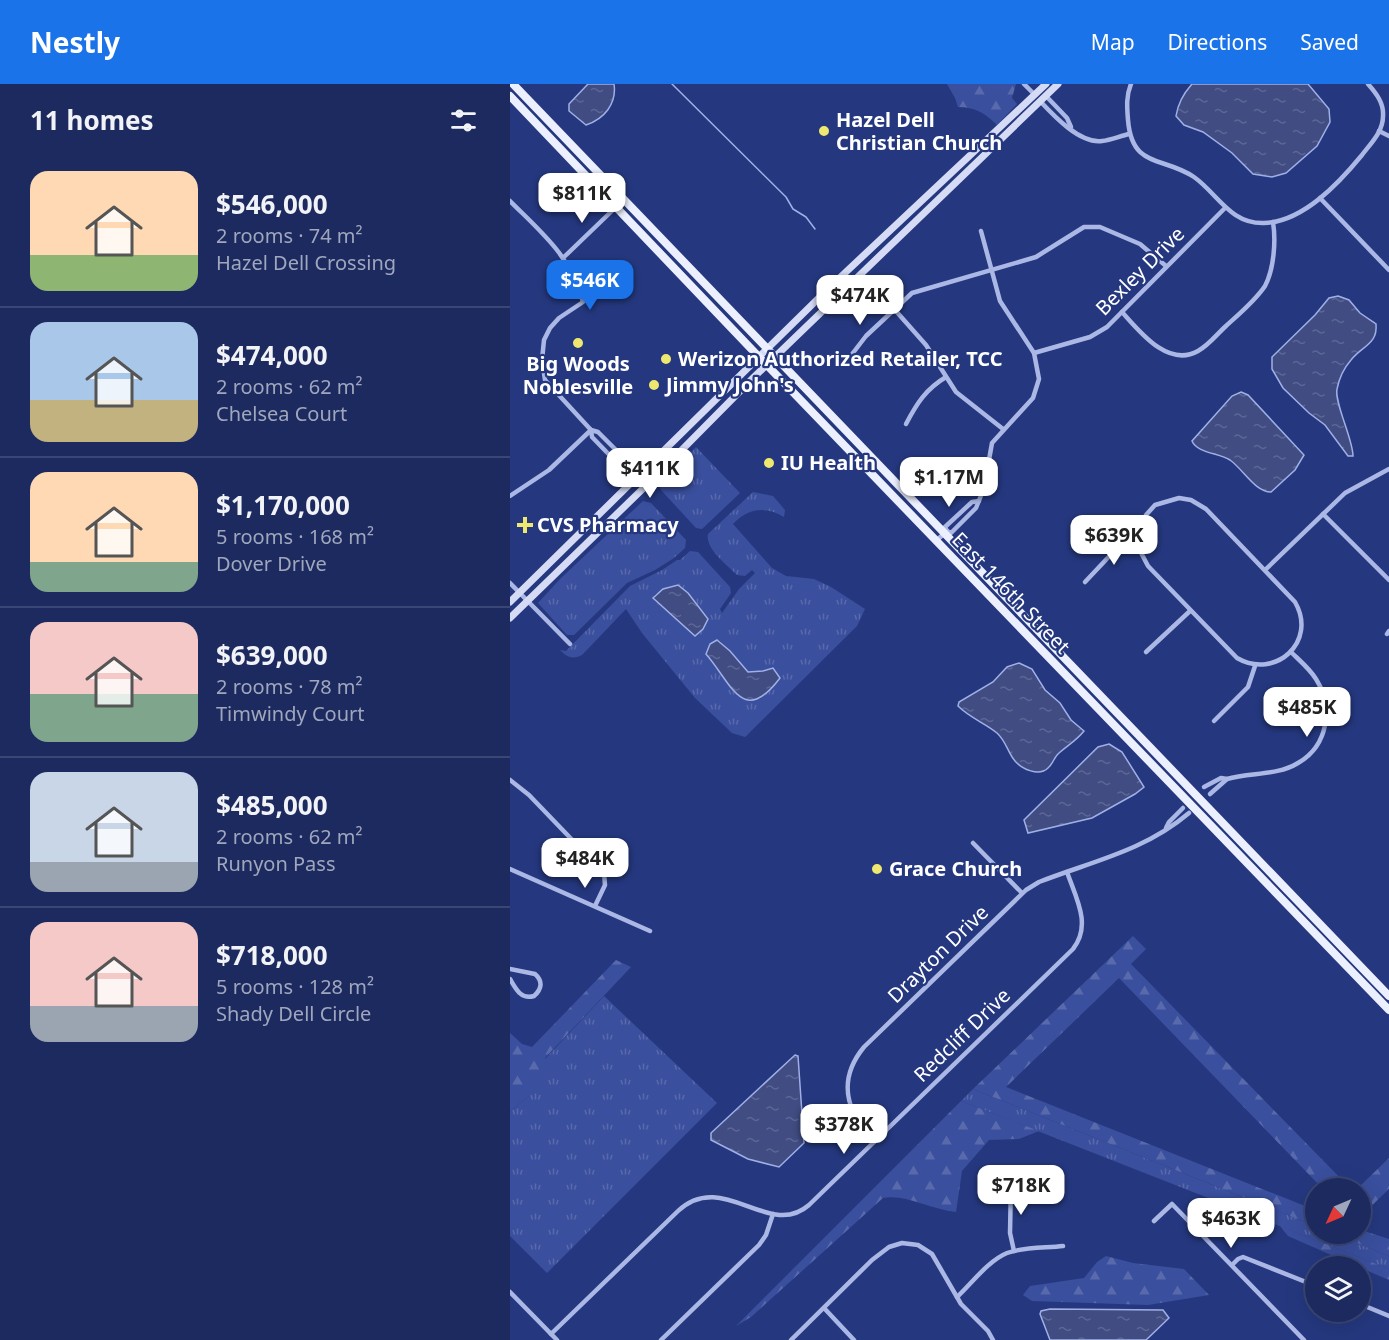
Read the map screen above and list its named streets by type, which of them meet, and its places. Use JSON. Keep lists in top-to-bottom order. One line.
{"streets":{"main road":["East 146th Street"],"street":["Bexley Drive","Drayton Drive","Redcliff Drive"]},"crossings":[["Drayton Drive","Redcliff Drive"]],"places":{"other":["Hazel Dell Christian Church","Big Woods Noblesville","Werizon Authorized Retailer, TCC","Jimmy John's","IU Health","Grace Church"],"health":["CVS Pharmacy"]},"north":"bottom left","page":{"header":"Nestly","nav":["Map","Directions","Saved"],"heading":"11 homes","list":[{"name":"$546,000","note":"2 rooms · 74 m² · Hazel Dell Crossing"},{"name":"$474,000","note":"2 rooms · 62 m² · Chelsea Court"},{"name":"$1,170,000","note":"5 rooms · 168 m² · Dover Drive"},{"name":"$639,000","note":"2 rooms · 78 m² · Timwindy Court"},{"name":"$485,000","note":"2 rooms · 62 m² · Runyon Pass"},{"name":"$718,000","note":"5 rooms · 128 m² · Shady Dell Circle"}],"price":["$811K","$546K","$474K","$411K","$1.17M","$639K","$485K","$484K","$378K","$718K","$463K"]}}
